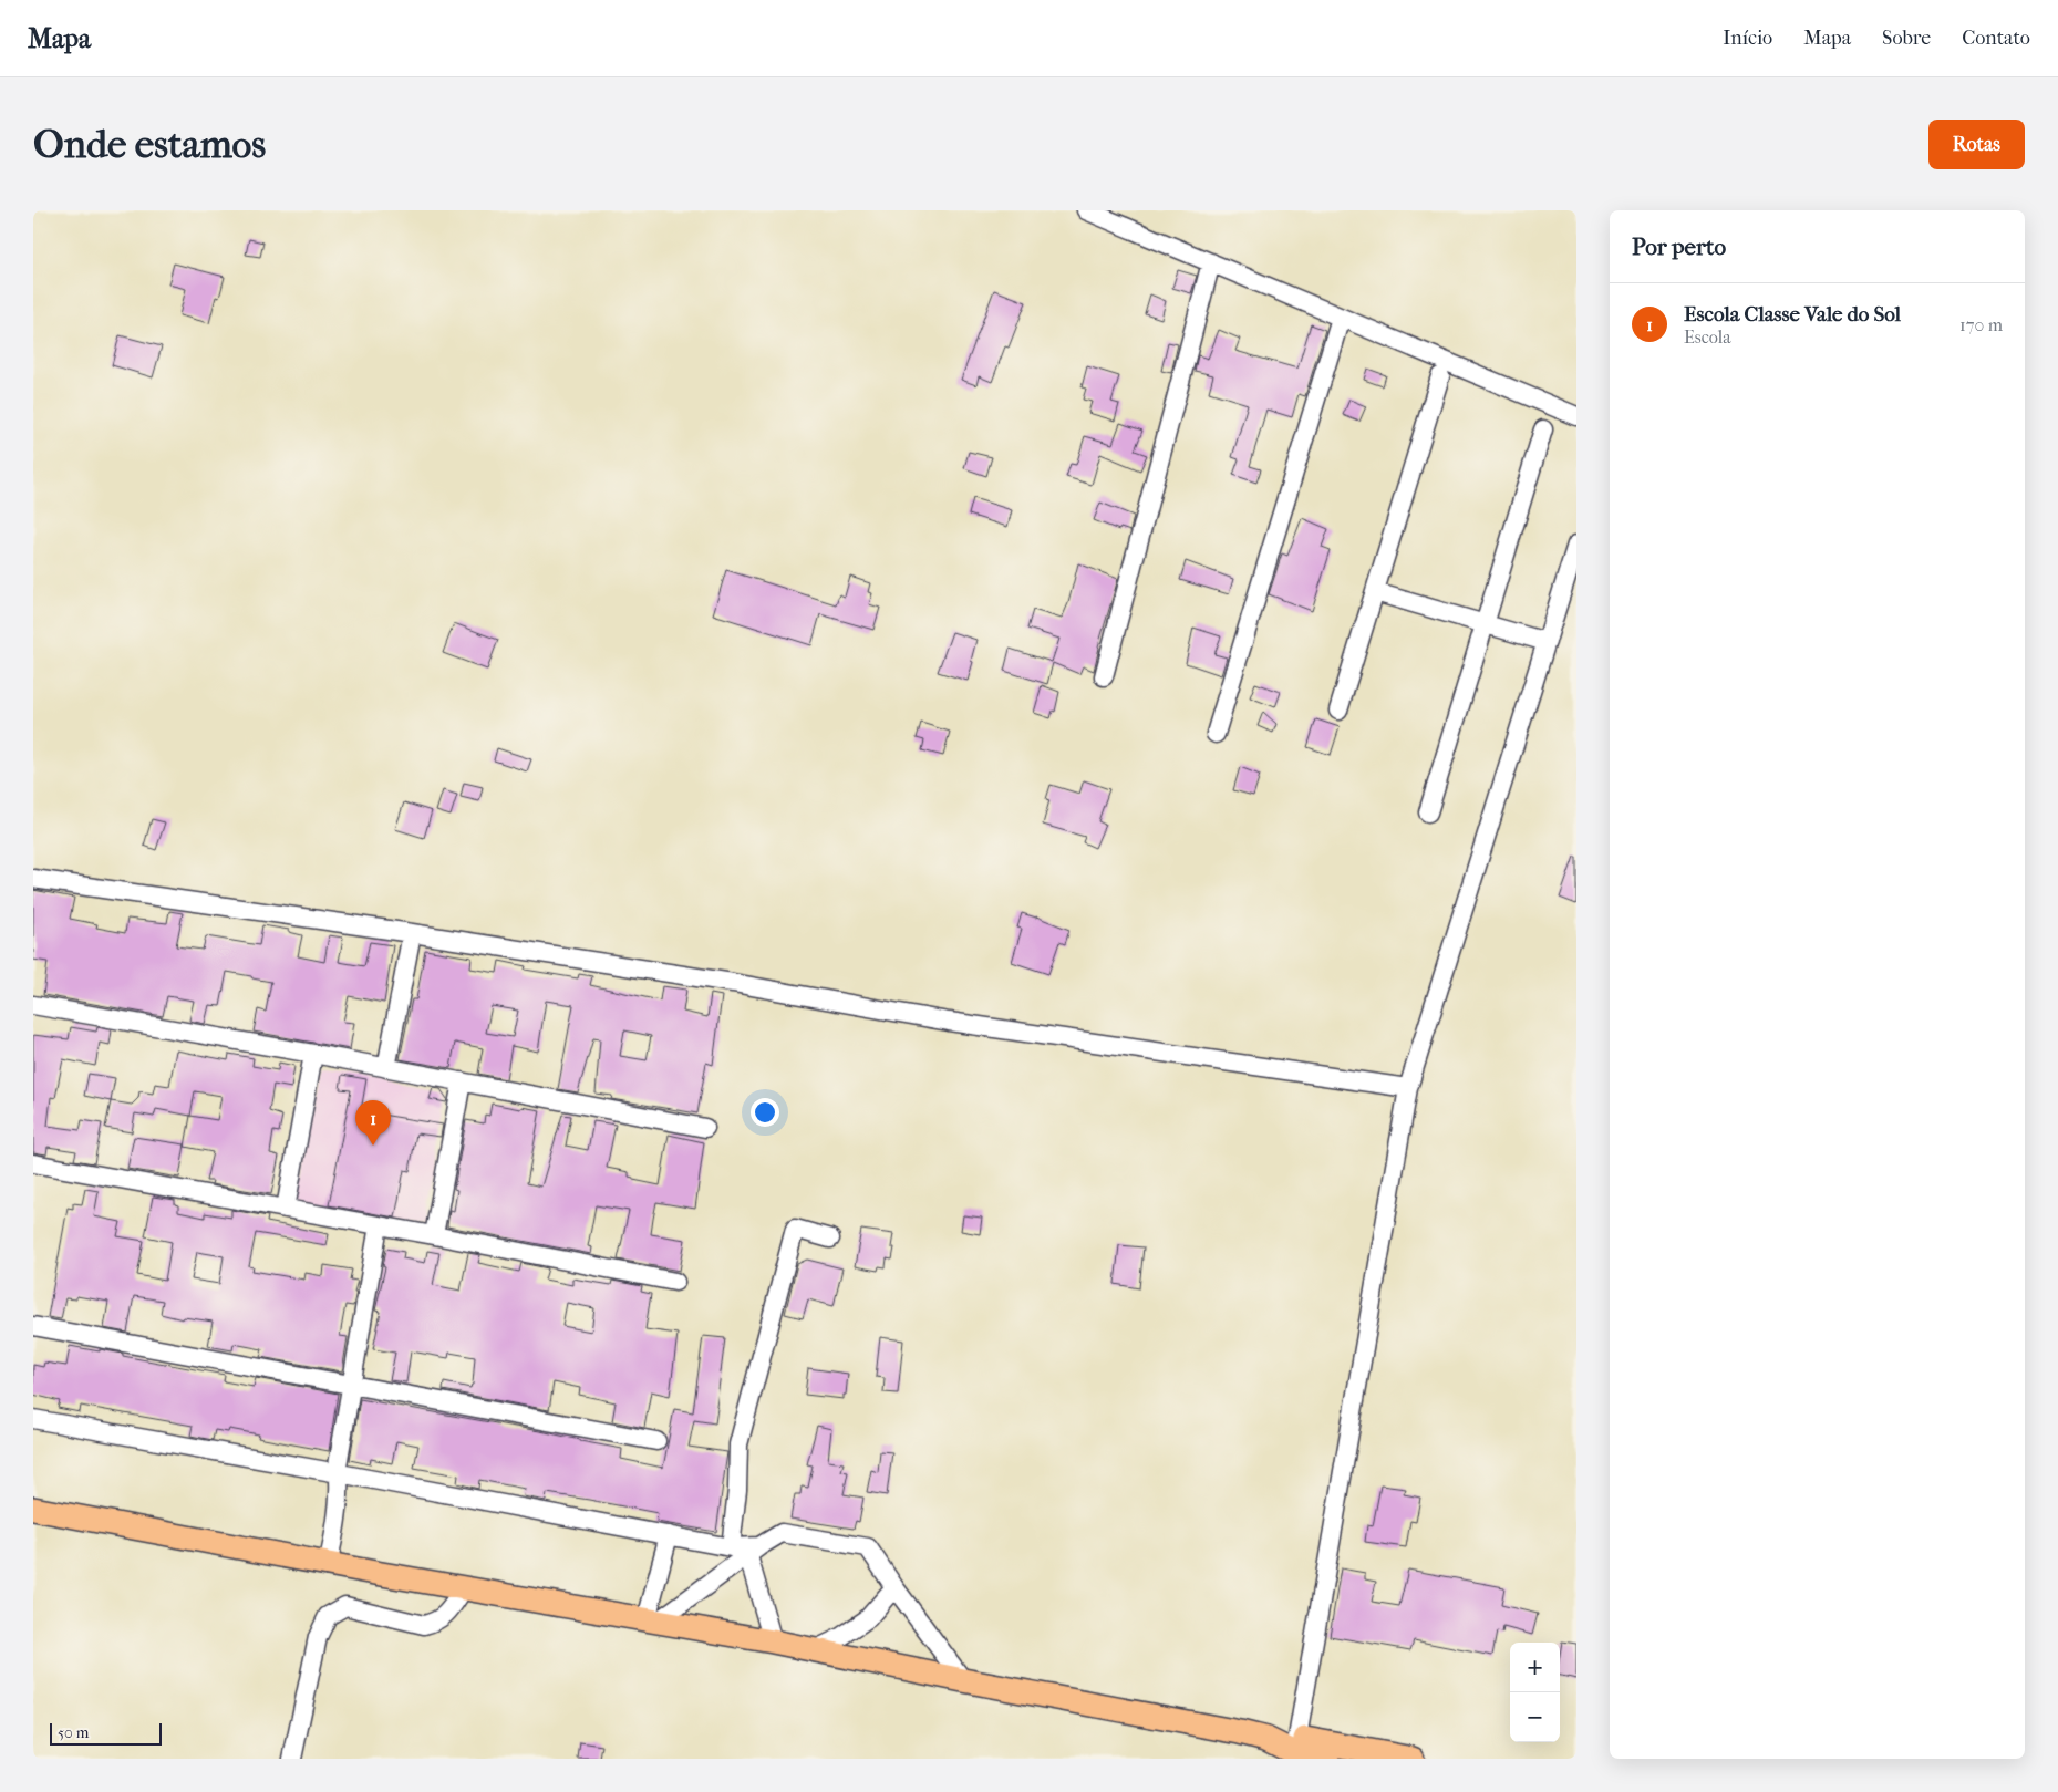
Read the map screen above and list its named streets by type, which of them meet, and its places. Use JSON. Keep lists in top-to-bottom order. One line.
{"scale_bar":"50 m","page":{"header":"Mapa","nav":["Início","Mapa","Sobre","Contato"],"buttons":"Rotas","title":"Onde estamos","heading":"Por perto","list":[{"mark":"1","name":"Escola Classe Vale do Sol","note":"Escola","value":"170 m"}],"pins":"1","map_buttons":["+","−"],"scale":"50 m"}}
